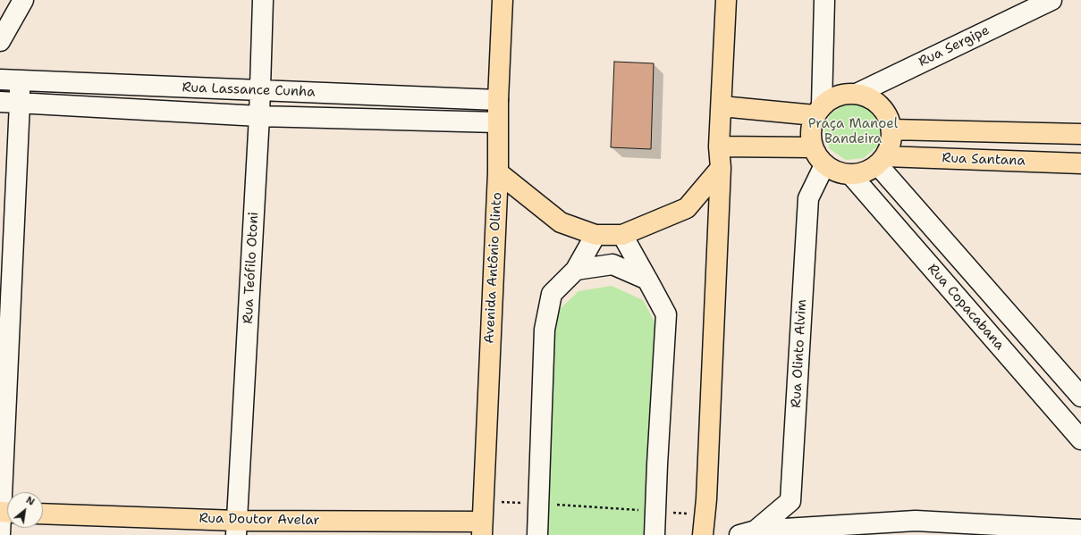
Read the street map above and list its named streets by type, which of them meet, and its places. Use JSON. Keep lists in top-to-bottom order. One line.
{"streets":{"main road":["Rua Santana","Avenida Antônio Olinto","Rua Doutor Avelar"],"street":["Rua Sergipe","Rua Lassance Cunha","Rua Teófilo Otoni","Rua Copacabana","Rua Olinto Alvim"]},"crossings":[["Rua Sergipe","Rua Santana"],["Rua Sergipe","Rua Copacabana"],["Rua Sergipe","Rua Olinto Alvim"],["Rua Lassance Cunha","Rua Teófilo Otoni"],["Rua Lassance Cunha","Avenida Antônio Olinto"],["Rua Santana","Rua Copacabana"],["Rua Santana","Rua Olinto Alvim"],["Rua Teófilo Otoni","Rua Doutor Avelar"],["Avenida Antônio Olinto","Rua Doutor Avelar"],["Rua Copacabana","Rua Olinto Alvim"]],"parks":["Praça Manoel Bandeira"],"north":"top right"}
